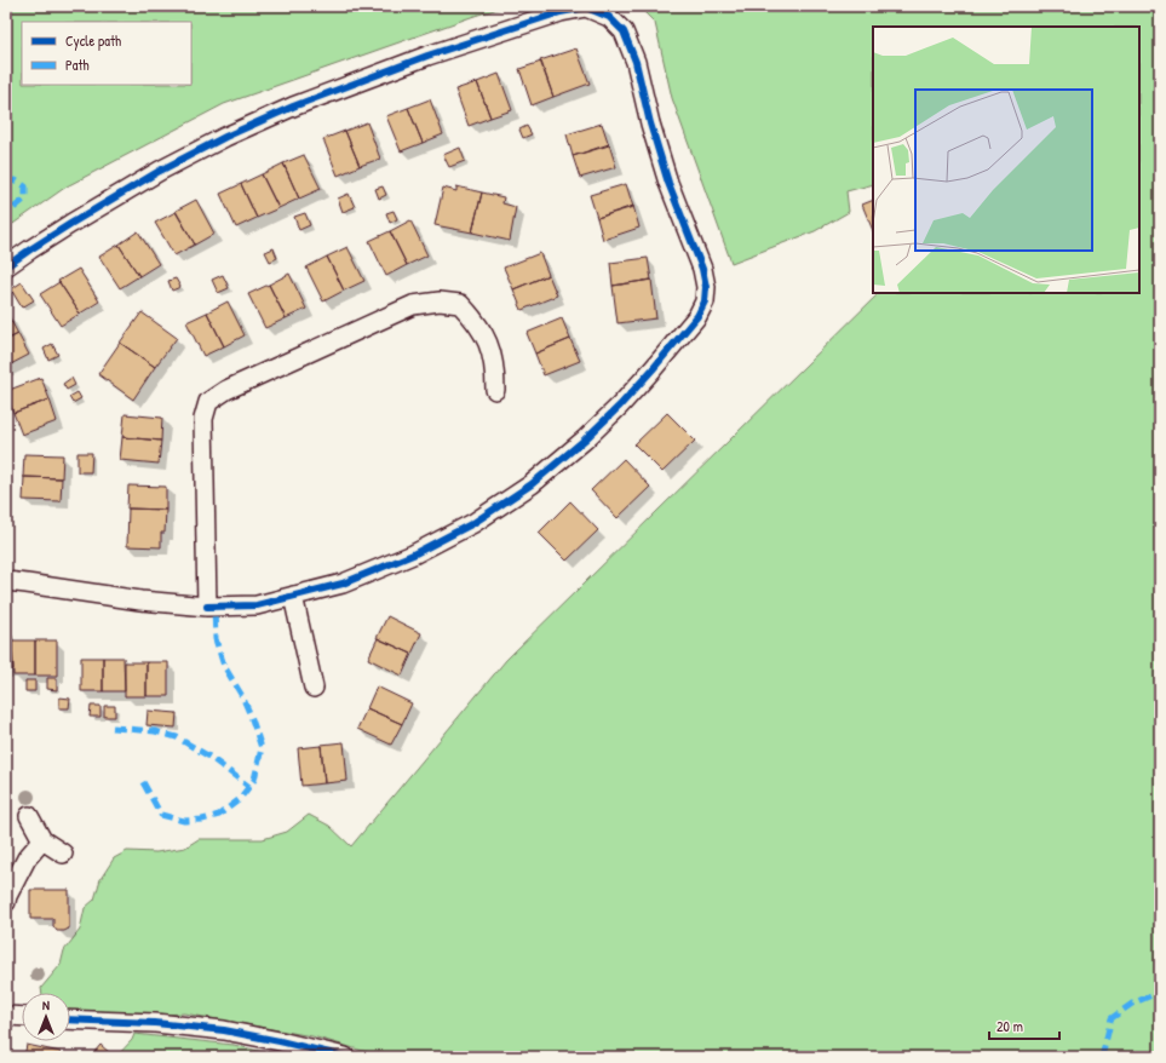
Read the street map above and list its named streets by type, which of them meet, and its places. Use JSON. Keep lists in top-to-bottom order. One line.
{"legend":["Cycle path","Path"],"scale_bar":"20 m","north":"top"}
